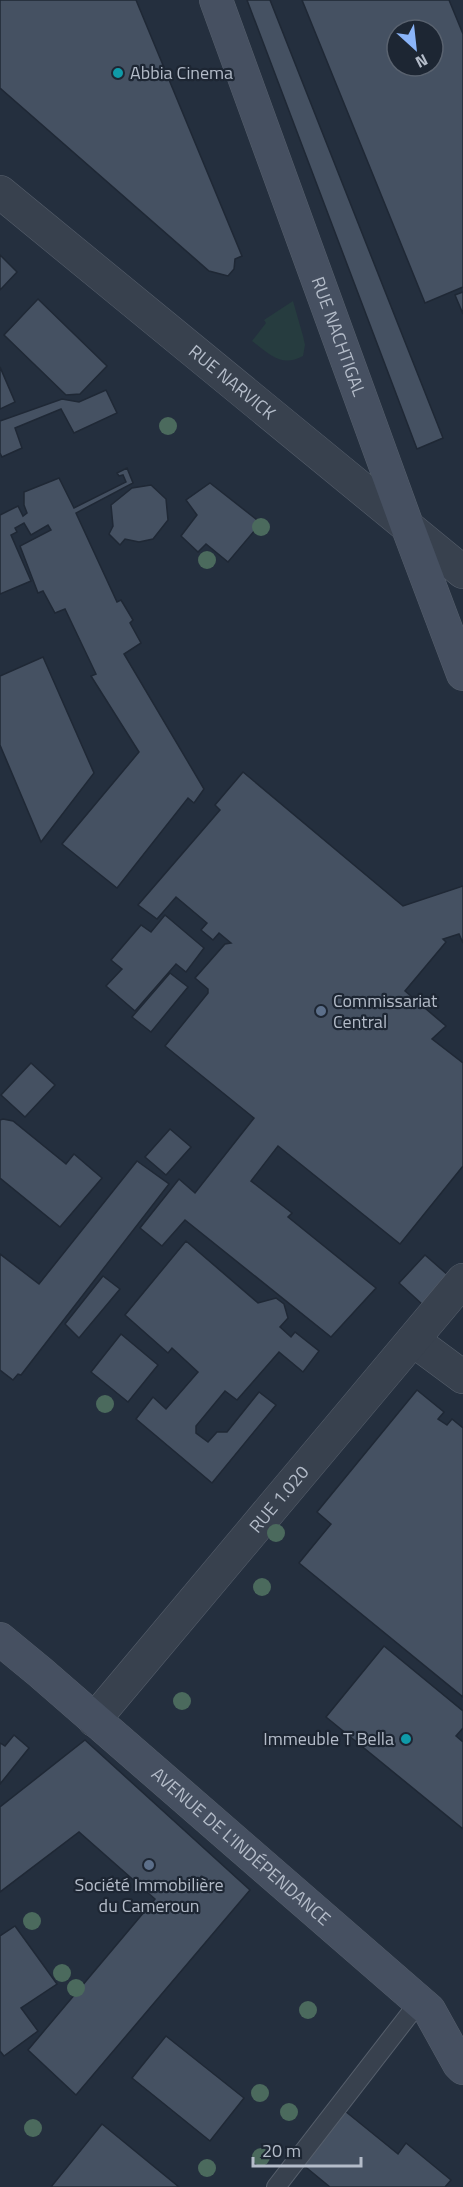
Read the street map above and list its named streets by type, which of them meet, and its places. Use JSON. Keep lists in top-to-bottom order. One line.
{"streets":{"main road":["RUE NACHTIGAL","AVENUE DE L'INDÉPENDANCE"],"street":["RUE NARVICK","RUE 1.020"]},"crossings":[["RUE NACHTIGAL","RUE NARVICK"],["RUE 1.020","AVENUE DE L'INDÉPENDANCE"]],"places":["Abbia Cinema","Commissariat Central","Immeuble T Bella","Société Immobilière du Cameroun"],"scale_bar":"20 m","north":"bottom right"}
